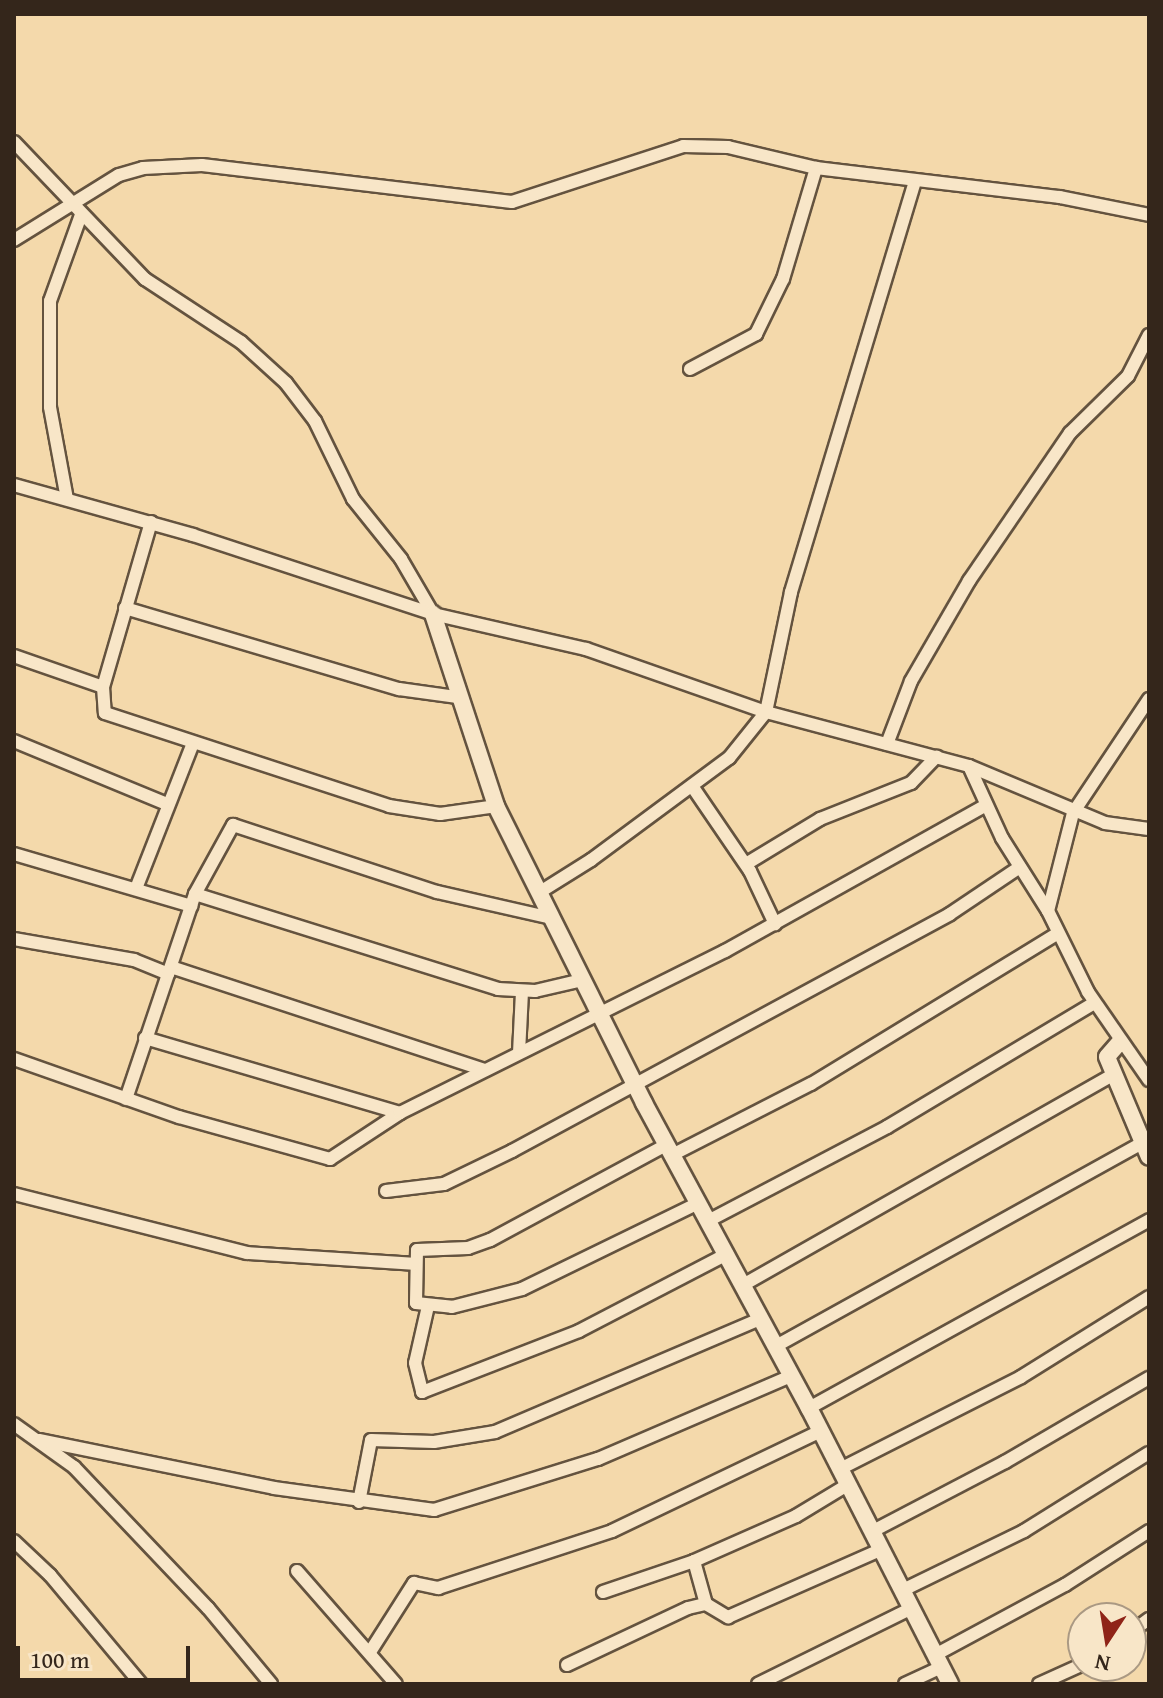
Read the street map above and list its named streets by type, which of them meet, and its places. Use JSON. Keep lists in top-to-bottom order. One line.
{"scale_bar":"100 m","north":"bottom"}
